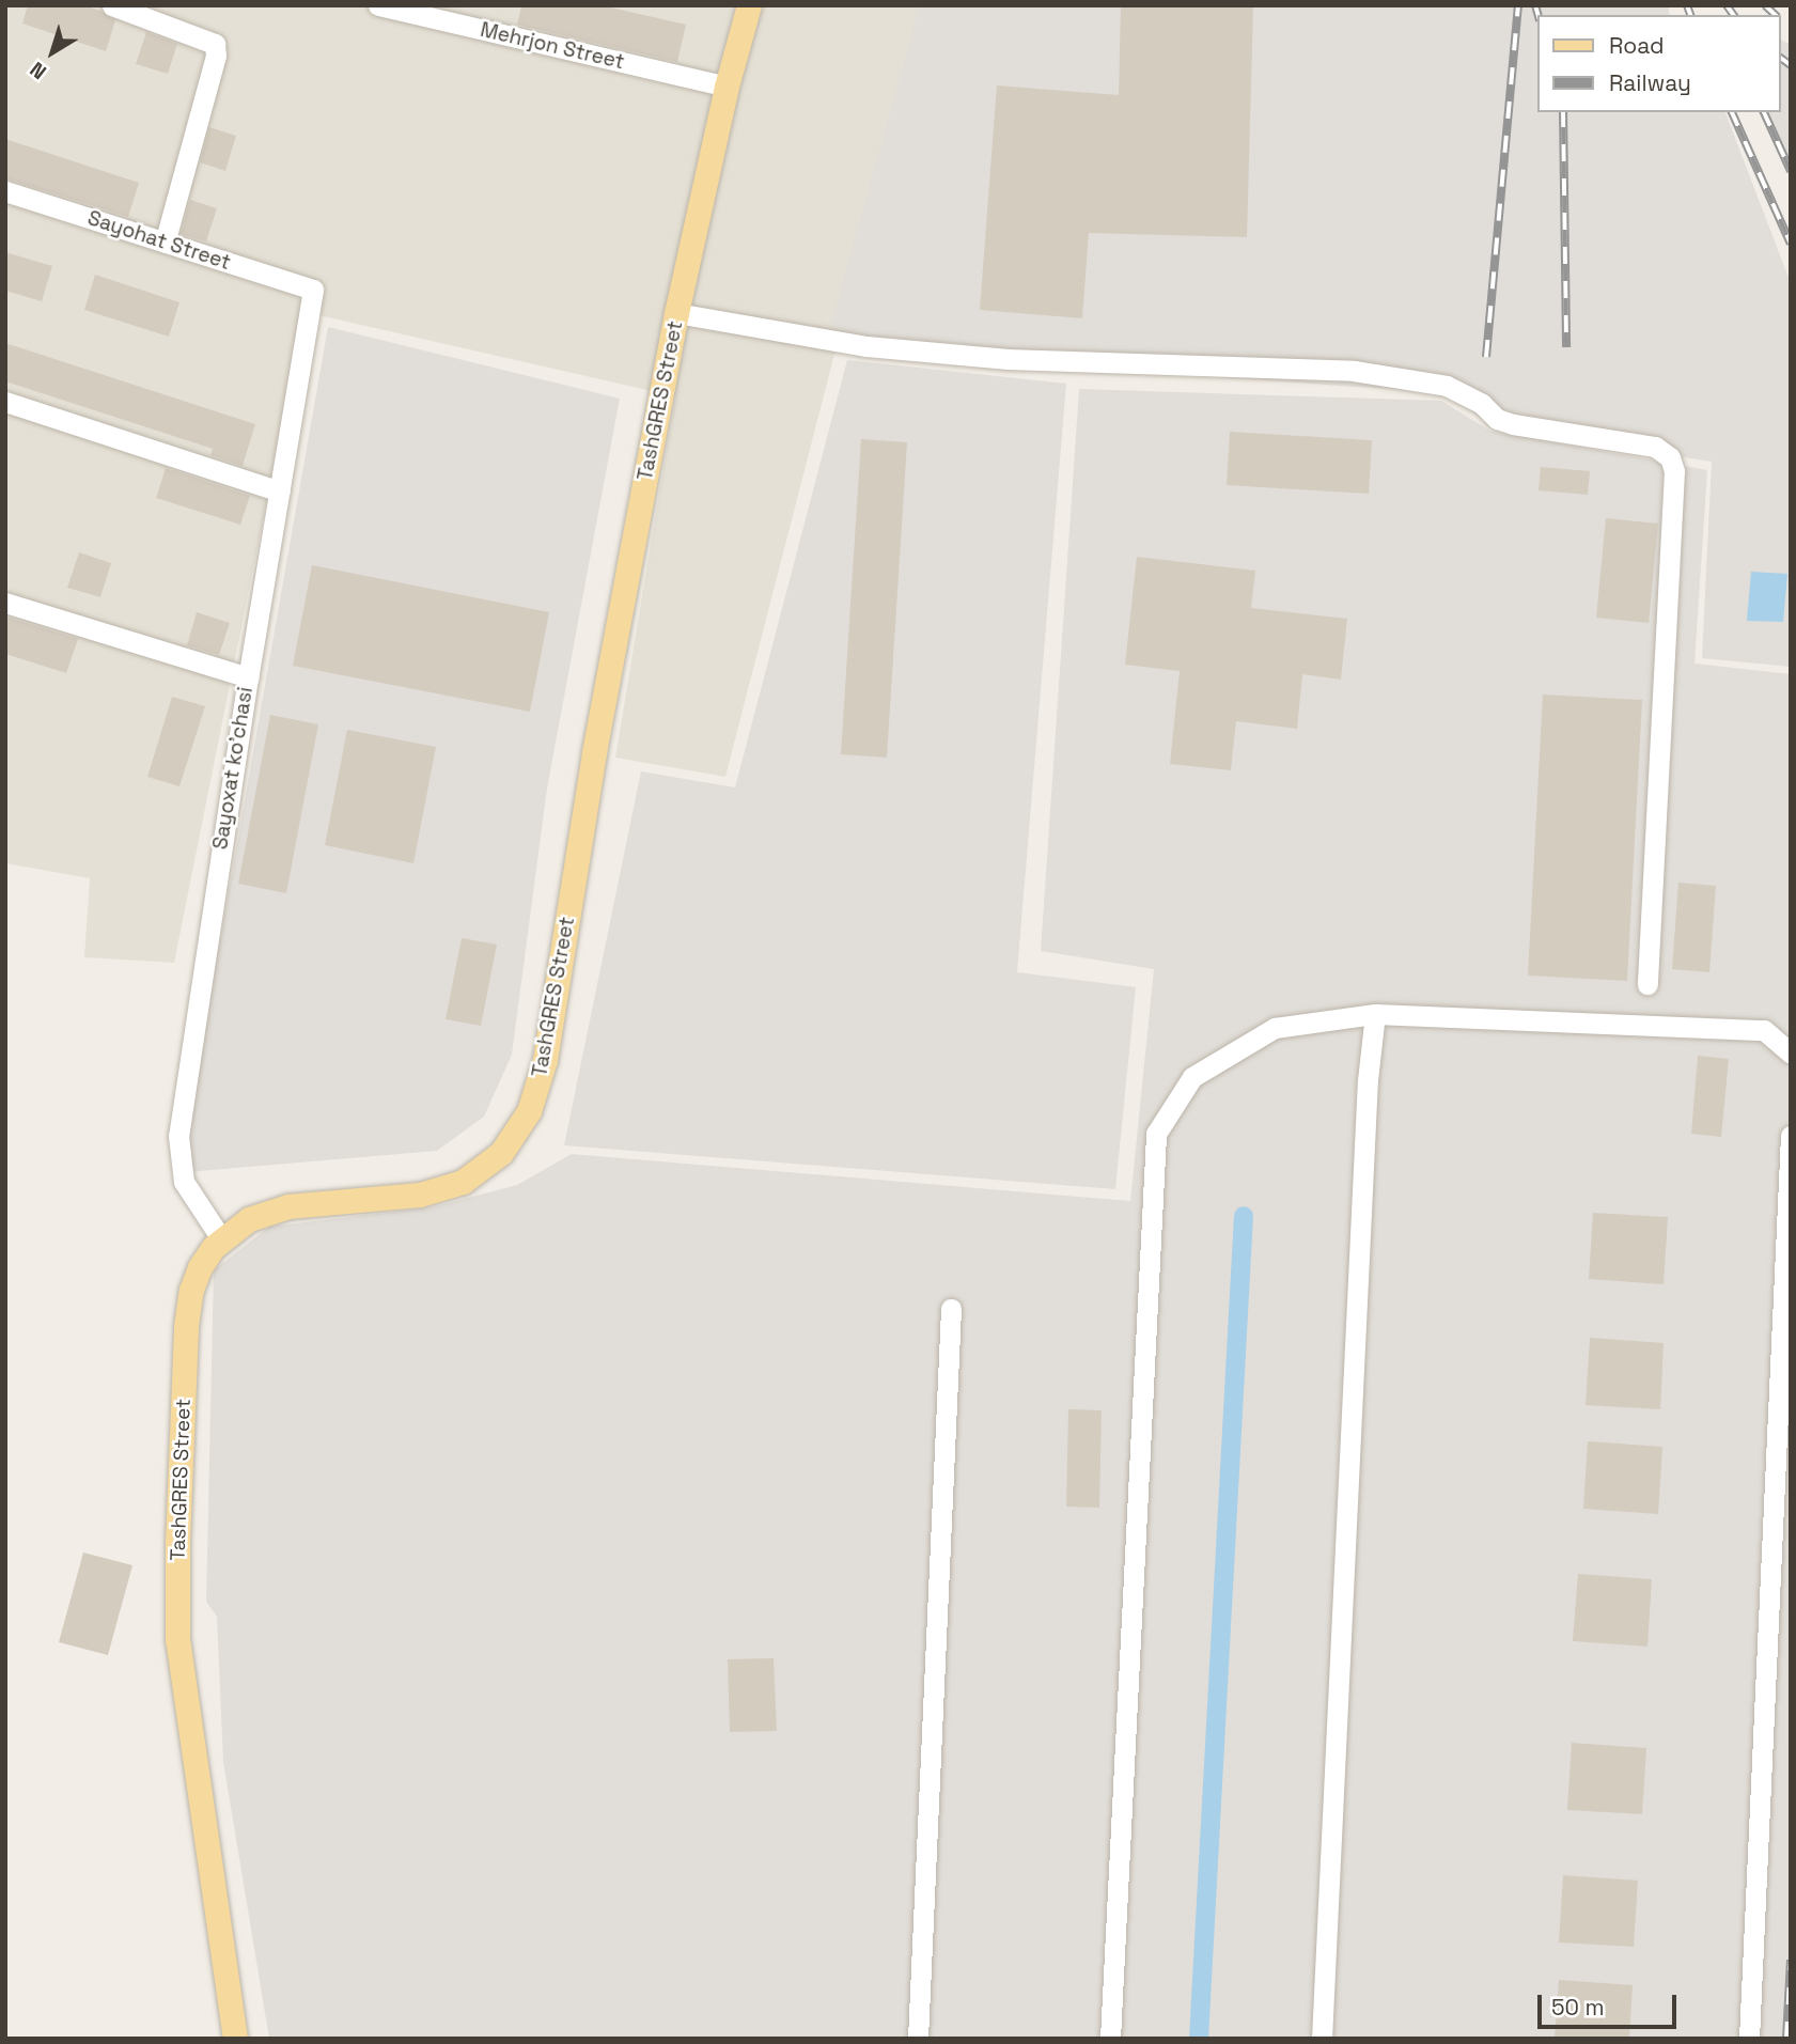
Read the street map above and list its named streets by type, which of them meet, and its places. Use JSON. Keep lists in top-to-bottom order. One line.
{"streets":{"main road":["TashGRES Street"],"street":["Mehrjon Street","Sayohat Street","Sayoxat ko'chasi"]},"crossings":[["Mehrjon Street","TashGRES Street"],["Sayohat Street","Sayoxat ko'chasi"],["TashGRES Street","Sayoxat ko'chasi"]],"legend":["Road","Railway"],"scale_bar":"50 m","north":"bottom left"}
